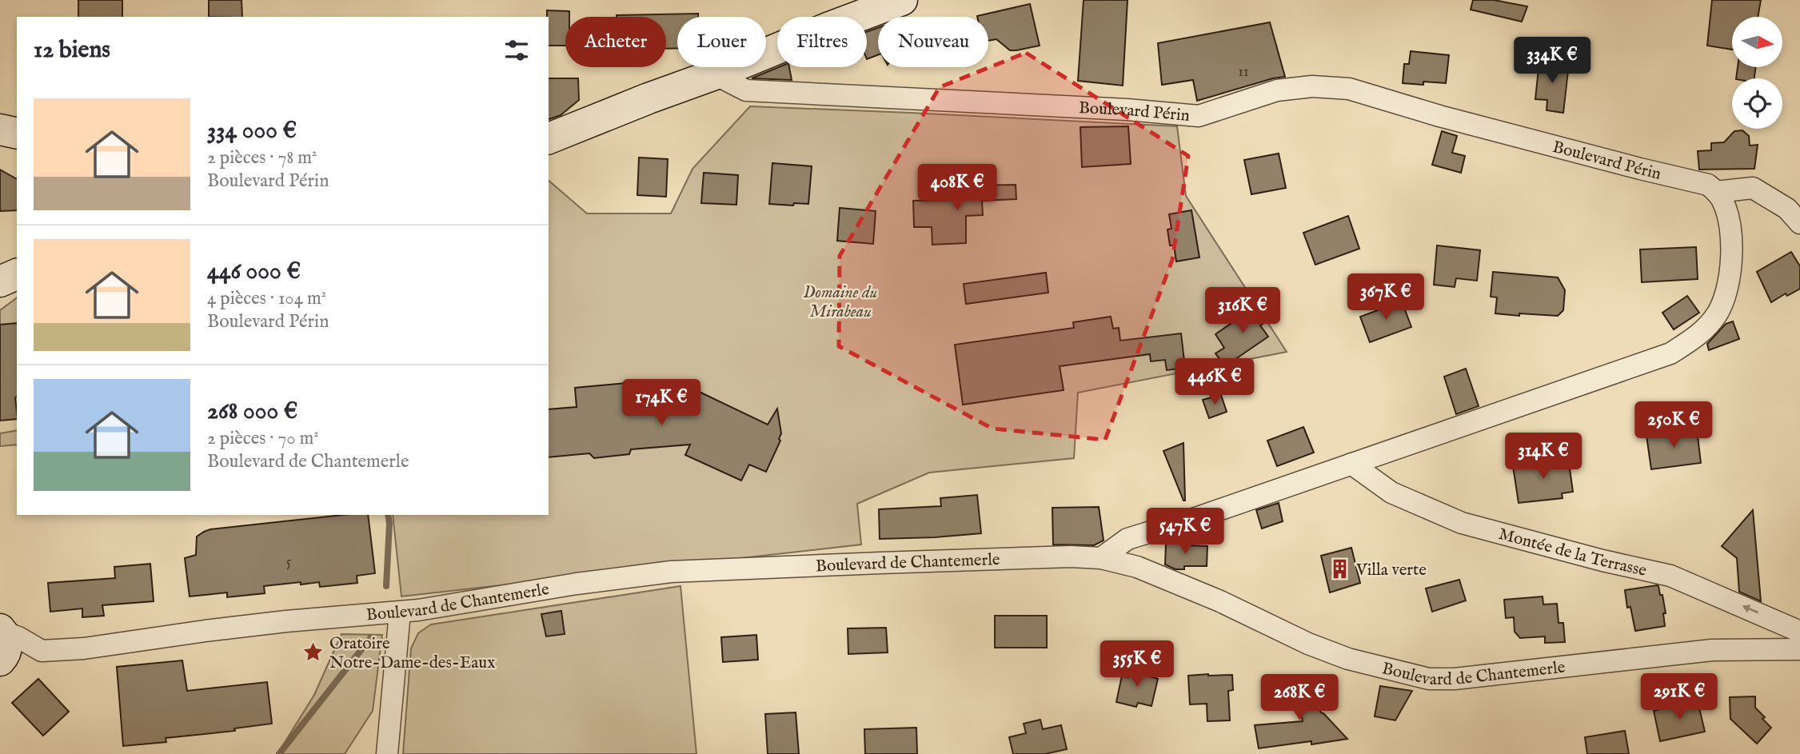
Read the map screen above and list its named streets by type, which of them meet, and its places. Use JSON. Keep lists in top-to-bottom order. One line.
{"streets":{"street":["Boulevard Périn","Montée de la Terrasse","Boulevard de Chantemerle"]},"one_way":["Montée de la Terrasse"],"parks":["Domaine du Mirabeau"],"places":{"building":["Villa verte"],"place":["Oratoire Notre-Dame-des-Eaux"]},"house_numbers":["11","5"],"north":"right","page":{"chip":["Acheter","Louer","Filtres","Nouveau"],"heading":"12 biens","price":["334K €","408K €","367K €","316K €","446K €","174K €","250K €","314K €","547K €","355K €","291K €","268K €"],"list":[{"name":"334 000 €","note":"2 pièces · 78 m² · Boulevard Périn"},{"name":"446 000 €","note":"4 pièces · 104 m² · Boulevard Périn"},{"name":"268 000 €","note":"2 pièces · 70 m² · Boulevard de Chantemerle"}]}}
